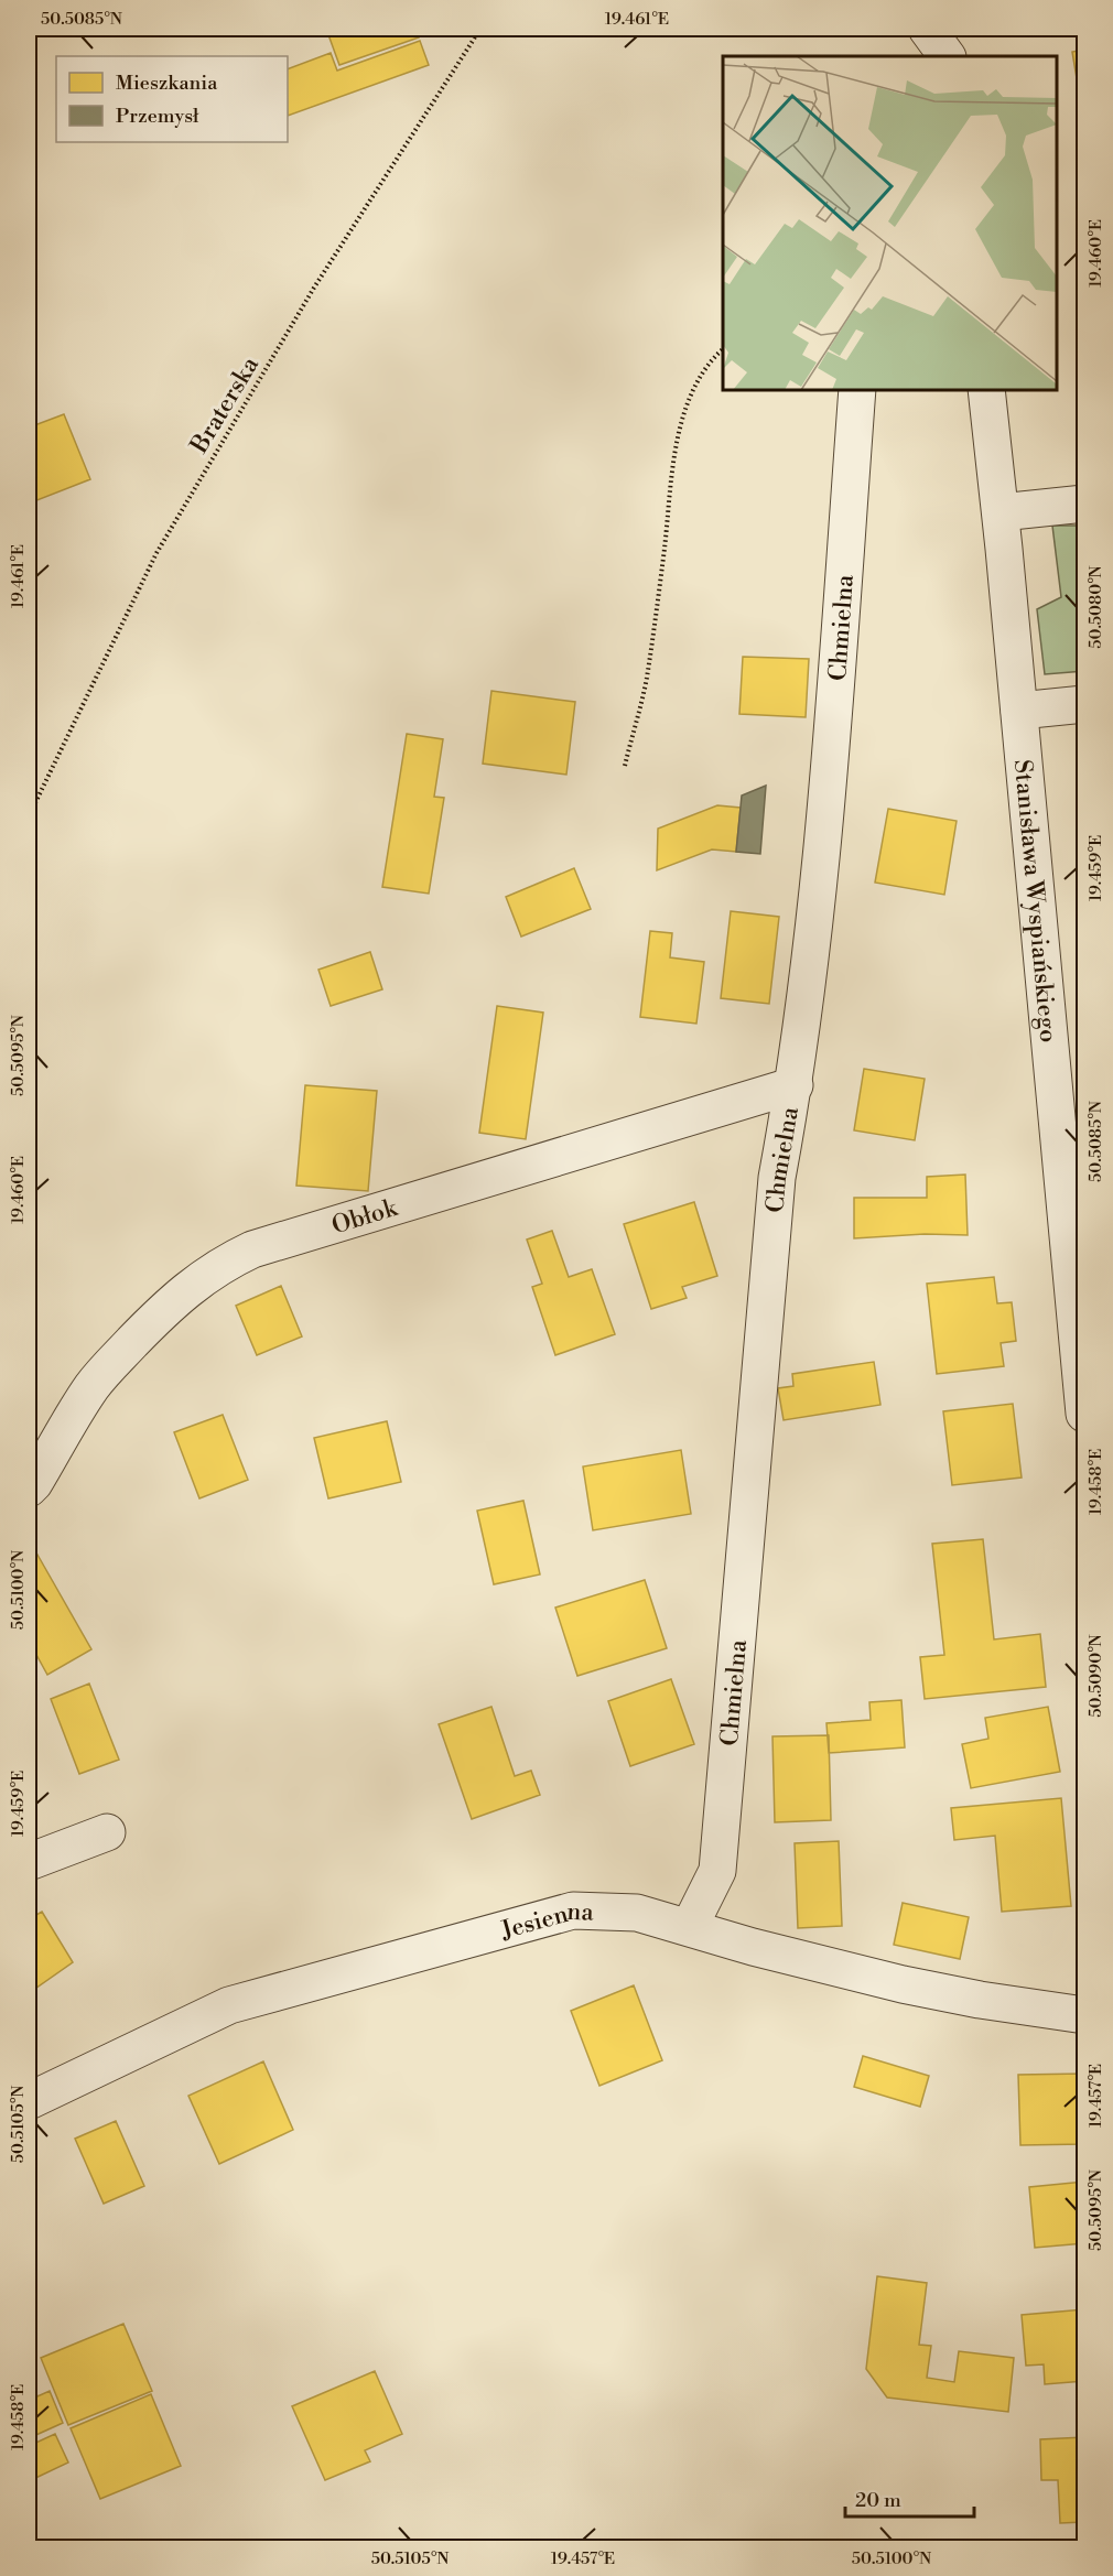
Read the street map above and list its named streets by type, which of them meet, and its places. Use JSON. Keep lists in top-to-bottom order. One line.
{"streets":{"street":["Chmielna","Stanisława Wyspiańskiego","Obłok","Jesienna"],"path":["Braterska"]},"crossings":[["Chmielna","Obłok"],["Chmielna","Jesienna"]],"legend":["Mieszkania","Przemysł"],"scale_bar":"20 m","coordinates":["50.5085°N","19.461°E","19.460°E","50.5080°N","19.459°E","50.5095°N","19.458°E","50.5100°N","50.5090°N","19.457°E","50.5105°N"]}
